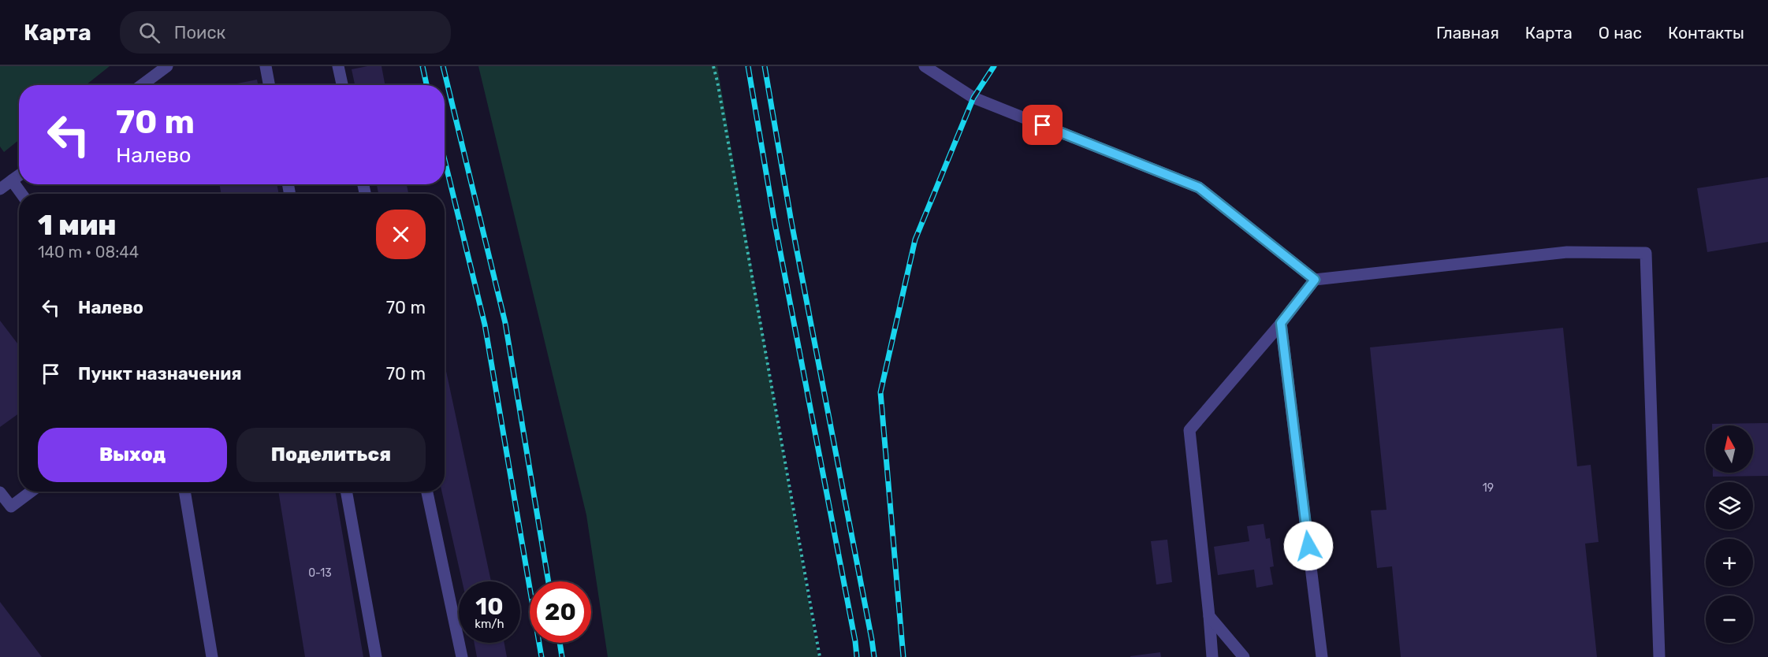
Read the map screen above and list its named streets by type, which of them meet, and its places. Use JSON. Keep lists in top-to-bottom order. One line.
{"house_numbers":["19","0-13"],"north":"top","page":{"header":"Карта","search":"Поиск","nav":["Главная","Карта","О нас","Контакты"],"turn":["70 m","Налево"],"heading":["1 мин","140 m · 08:44"],"list":[{"name":"Налево","value":"70 m"},{"name":"Пункт назначения","value":"70 m"}],"buttons":["Выход","Поделиться"],"map_buttons":["+","−"],"speed":"10 km/h","limit":"20"}}
